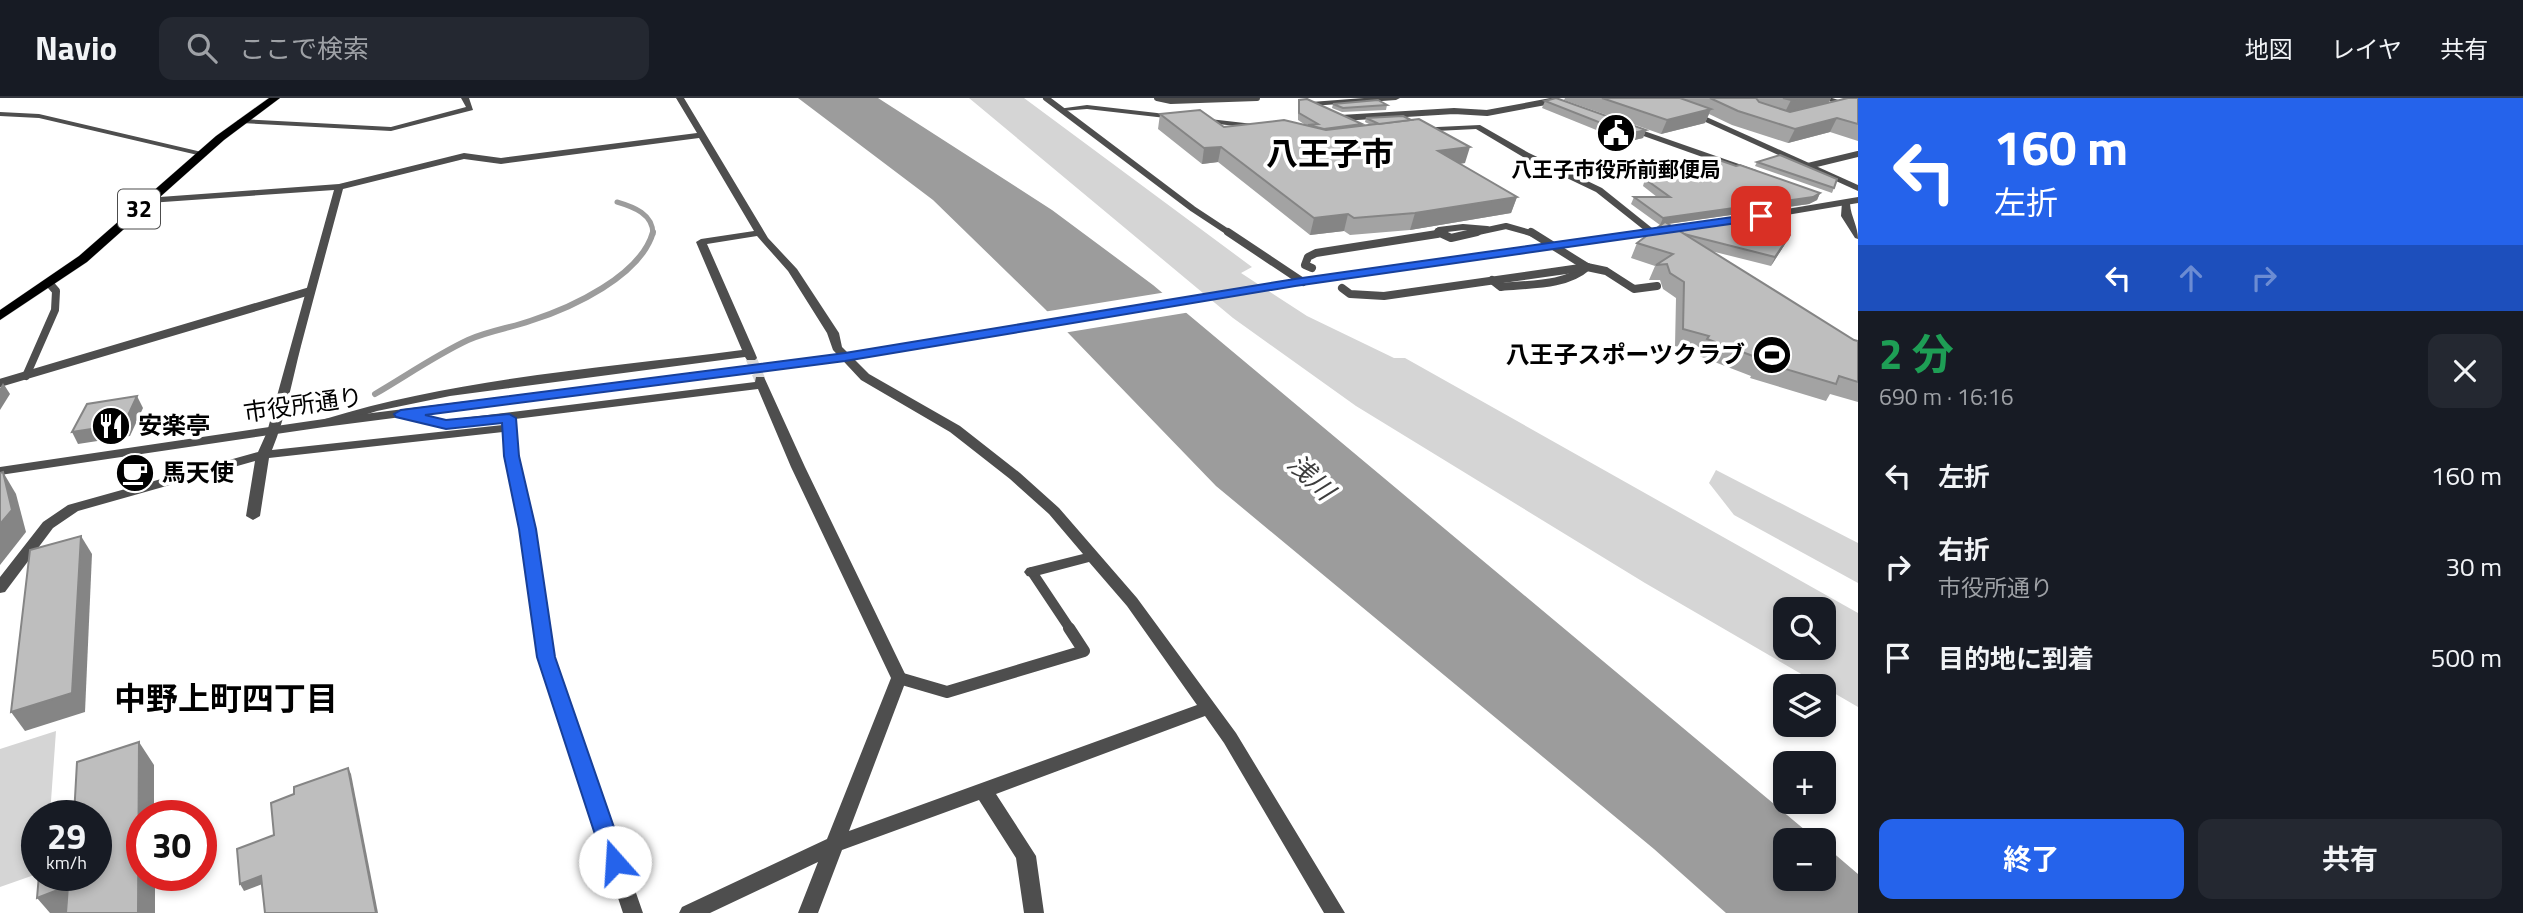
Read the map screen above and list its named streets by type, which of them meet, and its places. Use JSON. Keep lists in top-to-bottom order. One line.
{"streets":{"main road":["32"],"street":["市役所通り"]},"districts":["八王子市","中野上町四丁目"],"water":["浅川"],"places":{"public building":["八王子市役所前郵便局"],"sports":["八王子スポーツクラブ"],"restaurant":["安楽亭"],"cafe":["馬天使"]},"page":{"header":"Navio","search":"ここで検索","nav":["地図","レイヤ","共有"],"turn":["160 m","左折"],"heading":["2 分","690 m · 16:16"],"list":[{"name":"左折","value":"160 m"},{"name":"右折","note":"市役所通り","value":"30 m"},{"name":"目的地に到着","value":"500 m"}],"map_buttons":["+","−"],"speed":"29 km/h","limit":"30","buttons":["終了","共有"]}}
